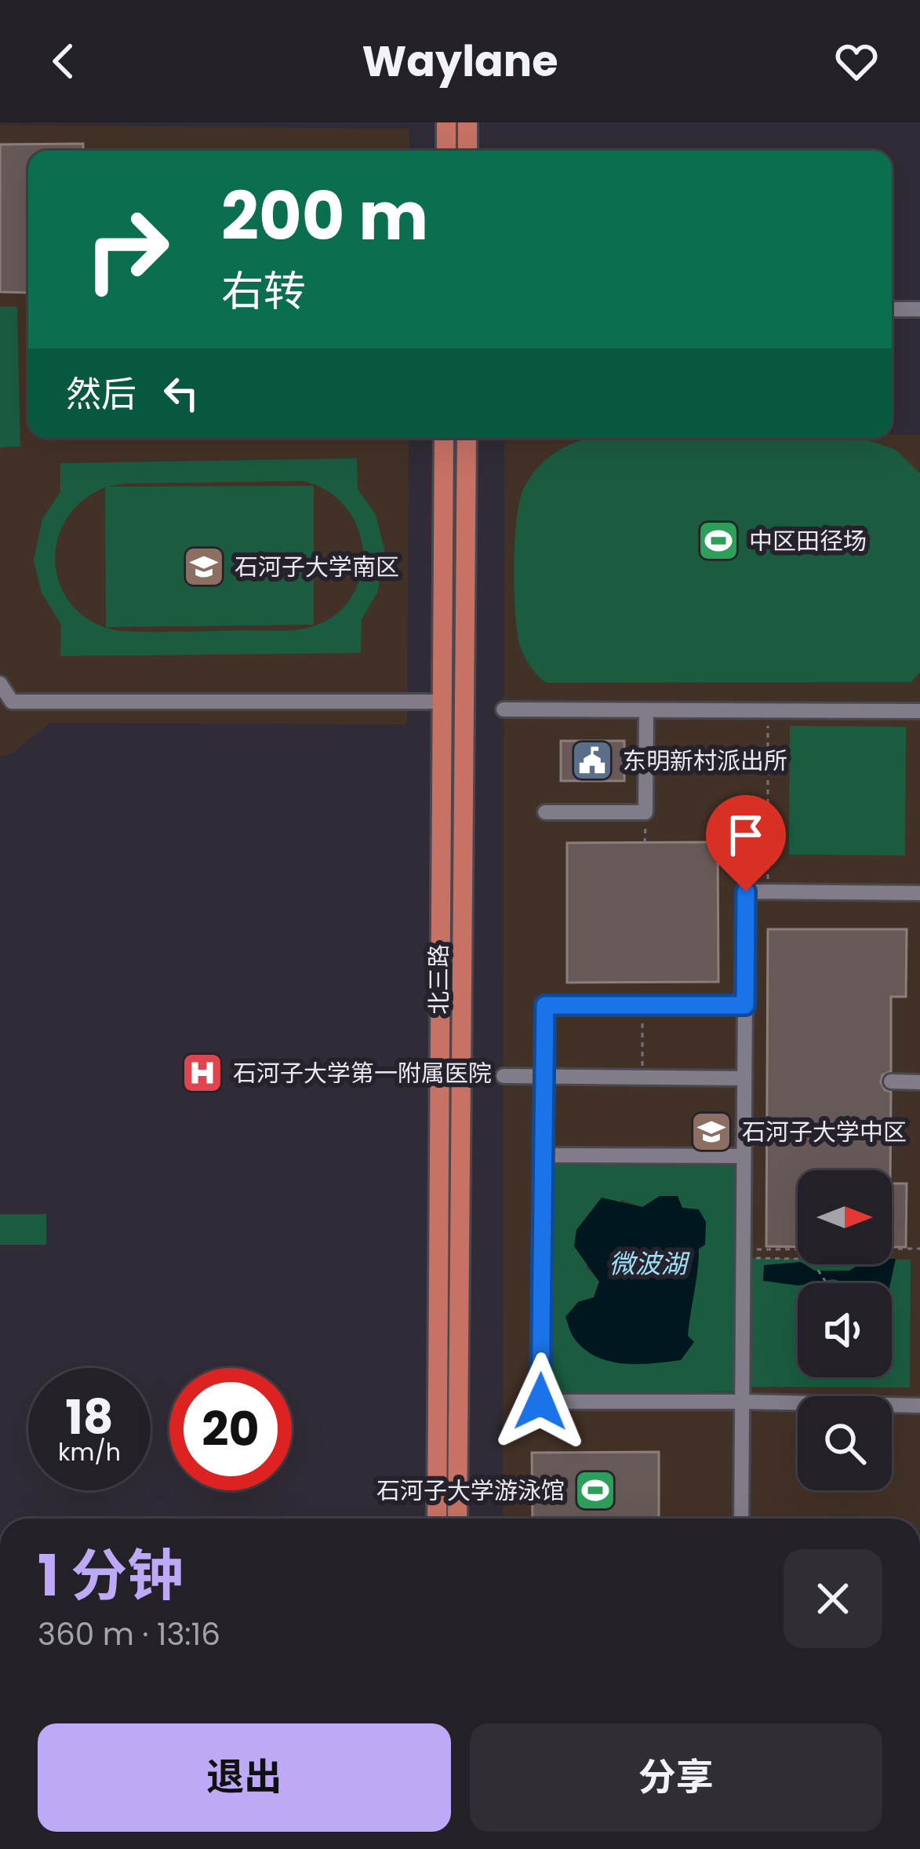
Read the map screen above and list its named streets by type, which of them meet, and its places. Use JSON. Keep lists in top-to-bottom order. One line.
{"streets":{"main road":["北三路"]},"water":["微波湖"],"places":{"sports":["中区田径场","石河子大学游泳馆"],"school or university":["石河子大学南区","石河子大学中区"],"public building":["东明新村派出所"],"hospital":["石河子大学第一附属医院"]},"north":"right","page":{"header":"Waylane","turn":["200 m","右转"],"then":"然后","speed":"18 km/h","limit":"20","heading":["1 分钟","360 m · 13:16"],"buttons":["退出","分享"]}}
